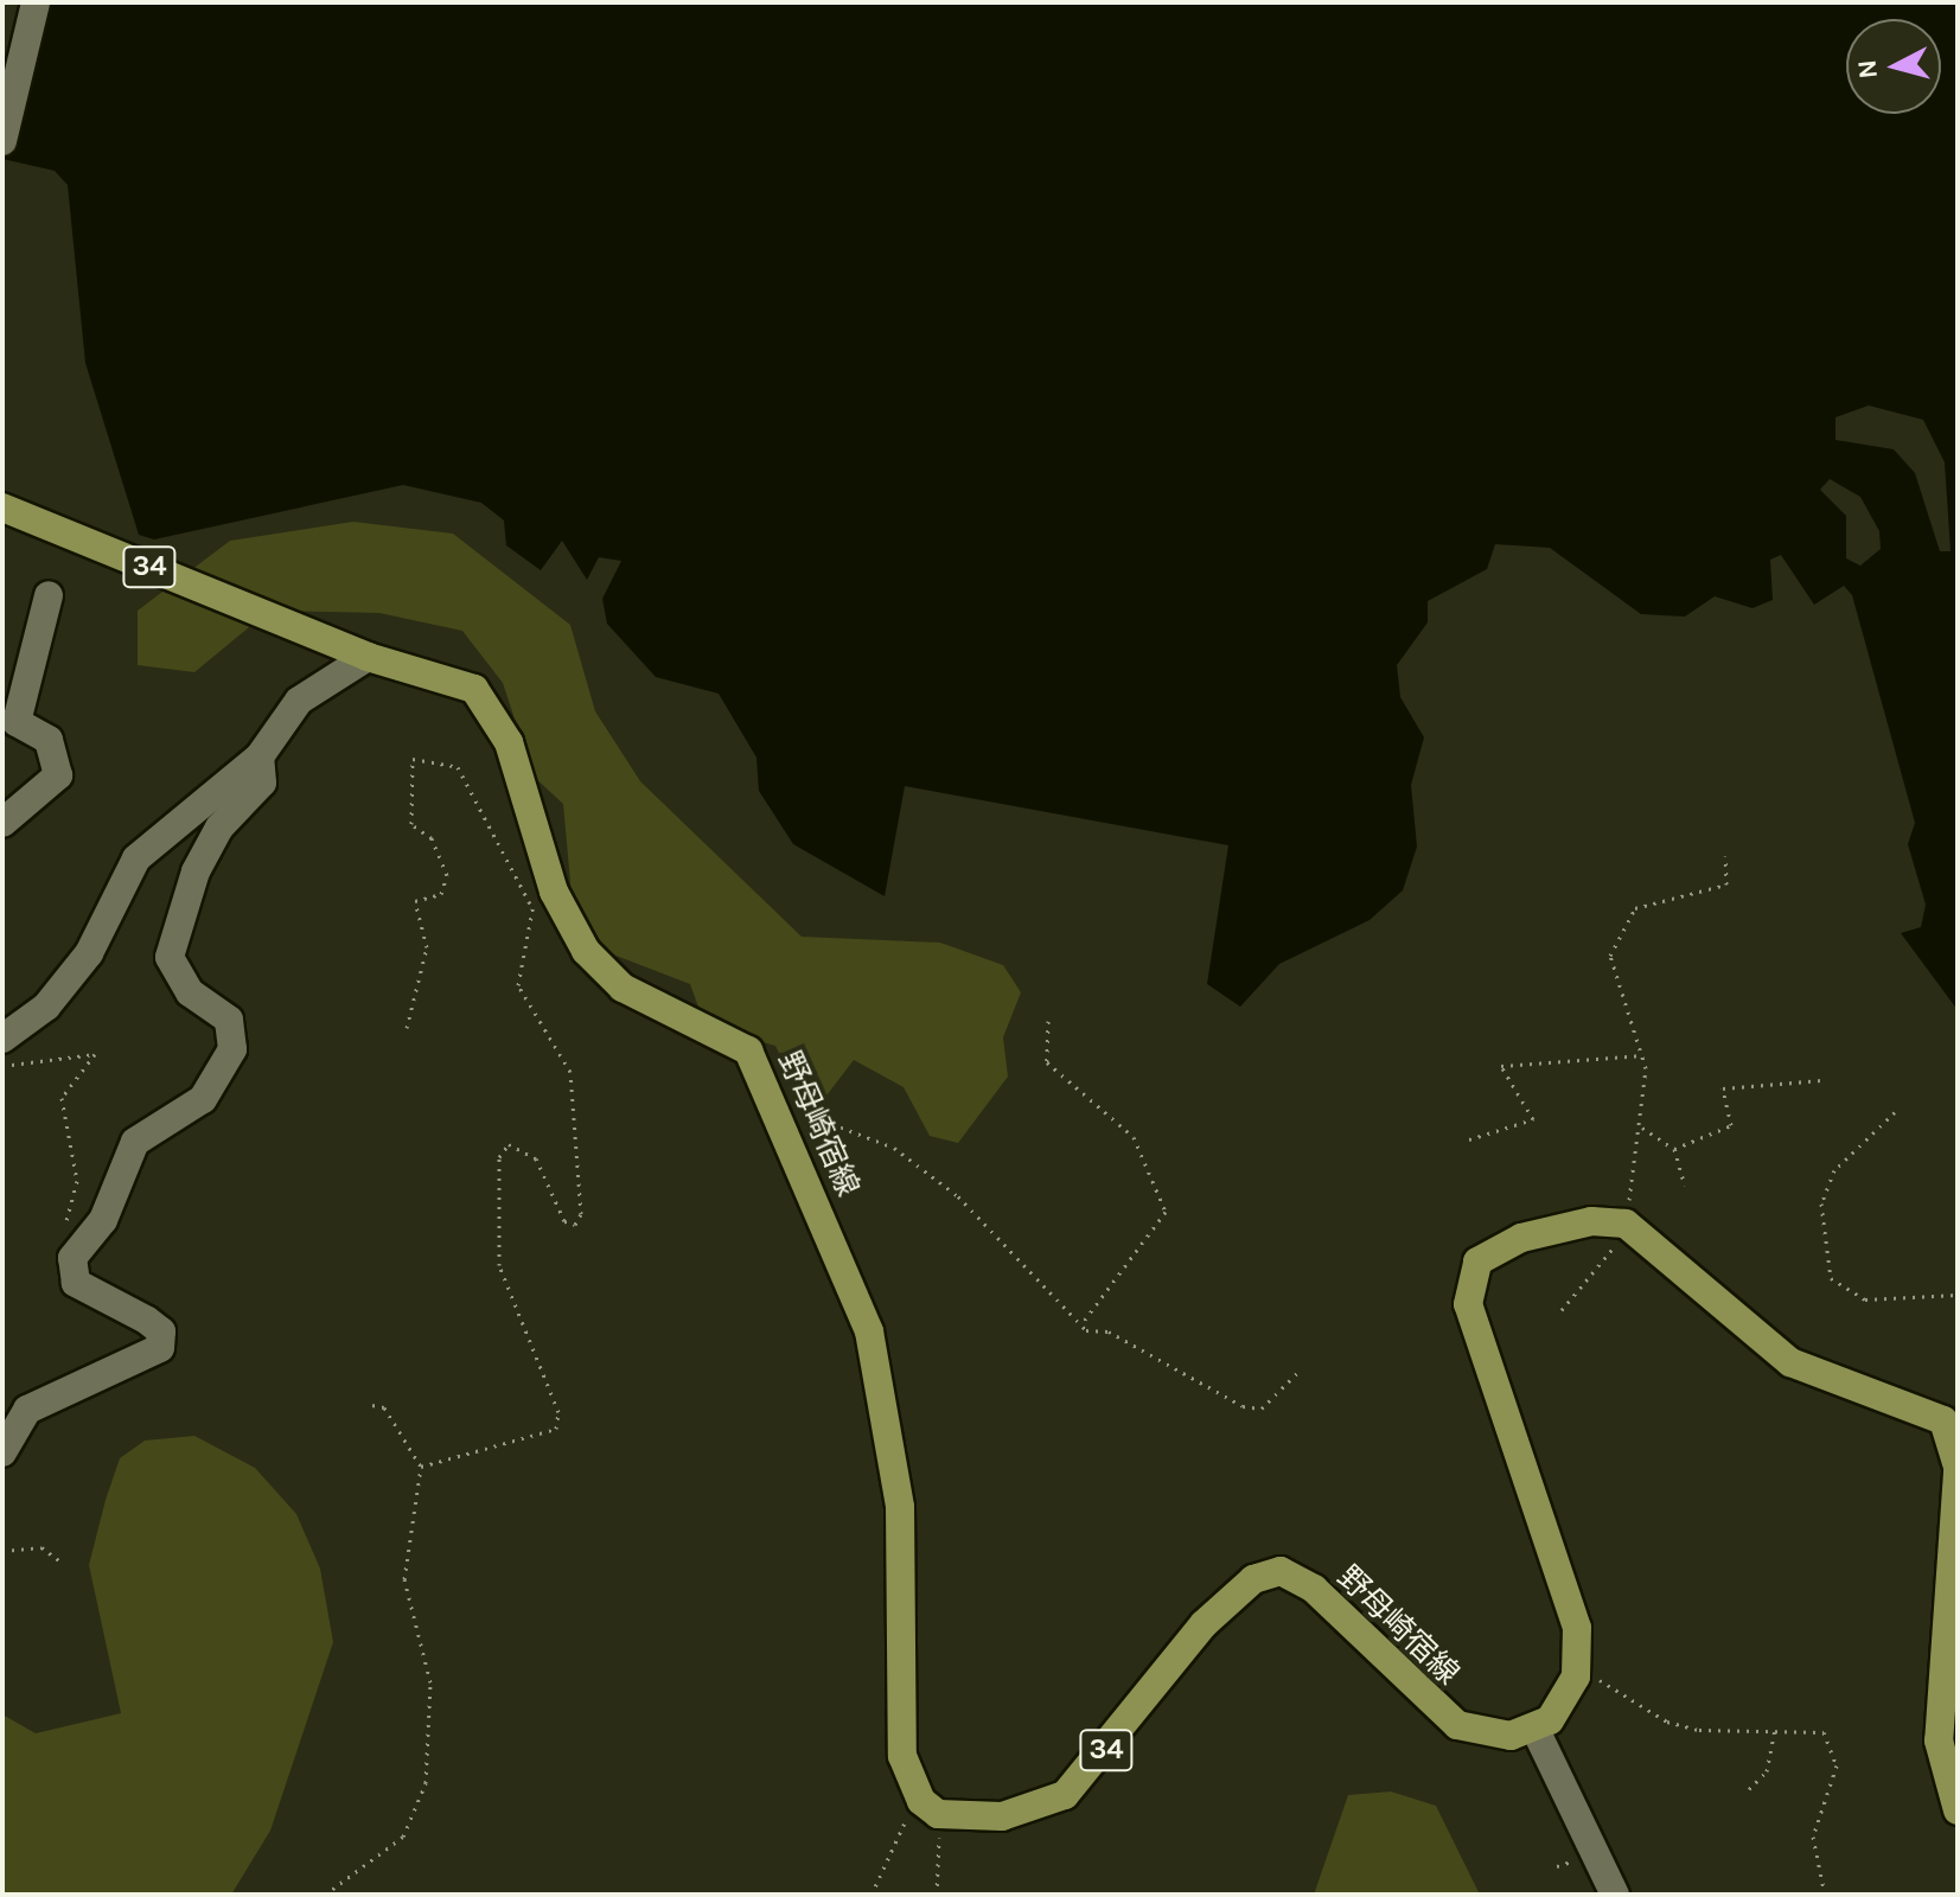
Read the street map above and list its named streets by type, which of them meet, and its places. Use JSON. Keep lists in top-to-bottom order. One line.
{"streets":{"main road":["34","野母崎宿線"]},"north":"left"}
